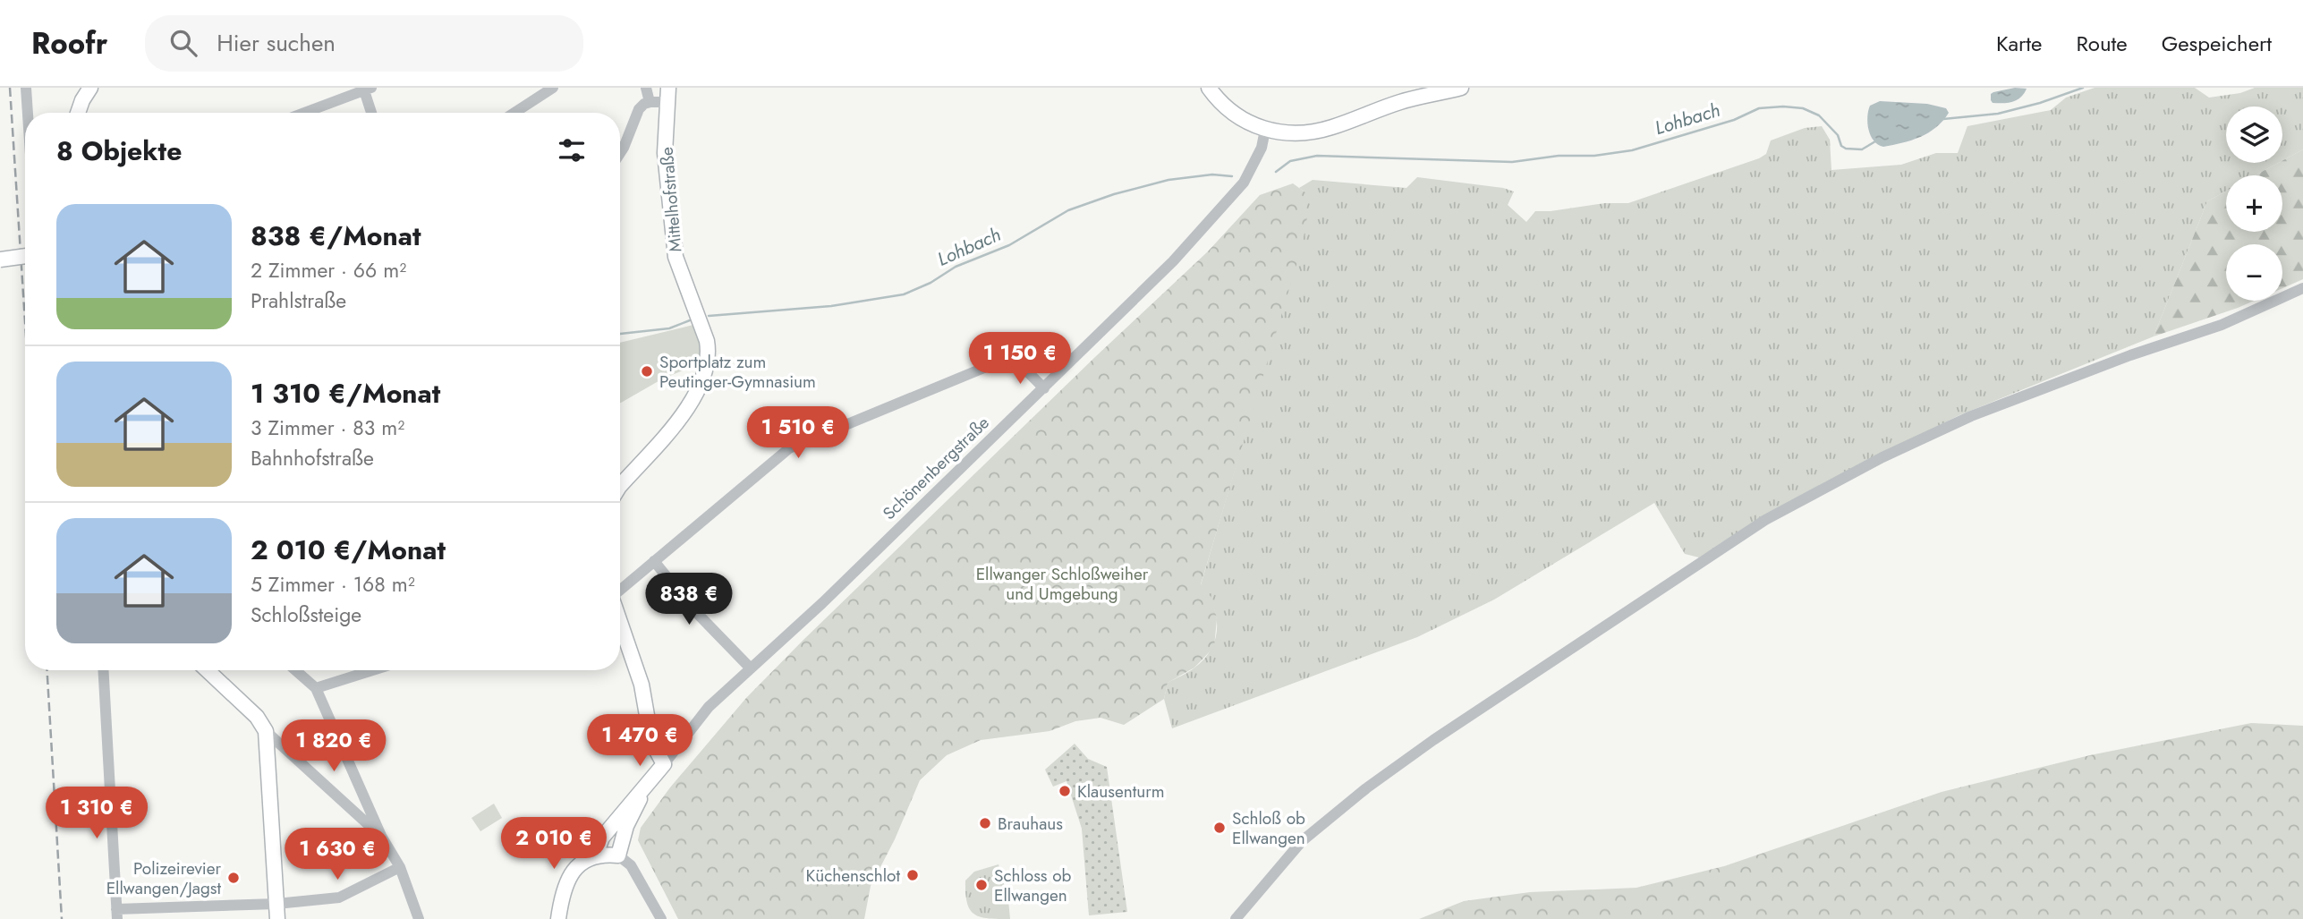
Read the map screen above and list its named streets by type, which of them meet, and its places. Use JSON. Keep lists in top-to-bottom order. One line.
{"streets":{"street":["Mittelhofstraße","Schönenbergstraße"]},"water":["Lohbach"],"parks":["Ellwanger Schloßweiher und Umgebung"],"places":["Sportplatz zum Peutinger-Gymnasium","Klausenturm","Brauhaus","Schloß ob Ellwangen","Küchenschlot","Polizeirevier Ellwangen/Jagst","Schloss ob Ellwangen"],"page":{"header":"Roofr","search":"Hier suchen","nav":["Karte","Route","Gespeichert"],"map_buttons":["+","−"],"heading":"8 Objekte","list":[{"name":"838 €/Monat","note":"2 Zimmer · 66 m² · Prahlstraße"},{"name":"1 310 €/Monat","note":"3 Zimmer · 83 m² · Bahnhofstraße"},{"name":"2 010 €/Monat","note":"5 Zimmer · 168 m² · Schloßsteige"}],"price":["1 150 €","1 510 €","838 €","1 470 €","1 820 €","1 310 €","2 010 €","1 630 €"]}}
